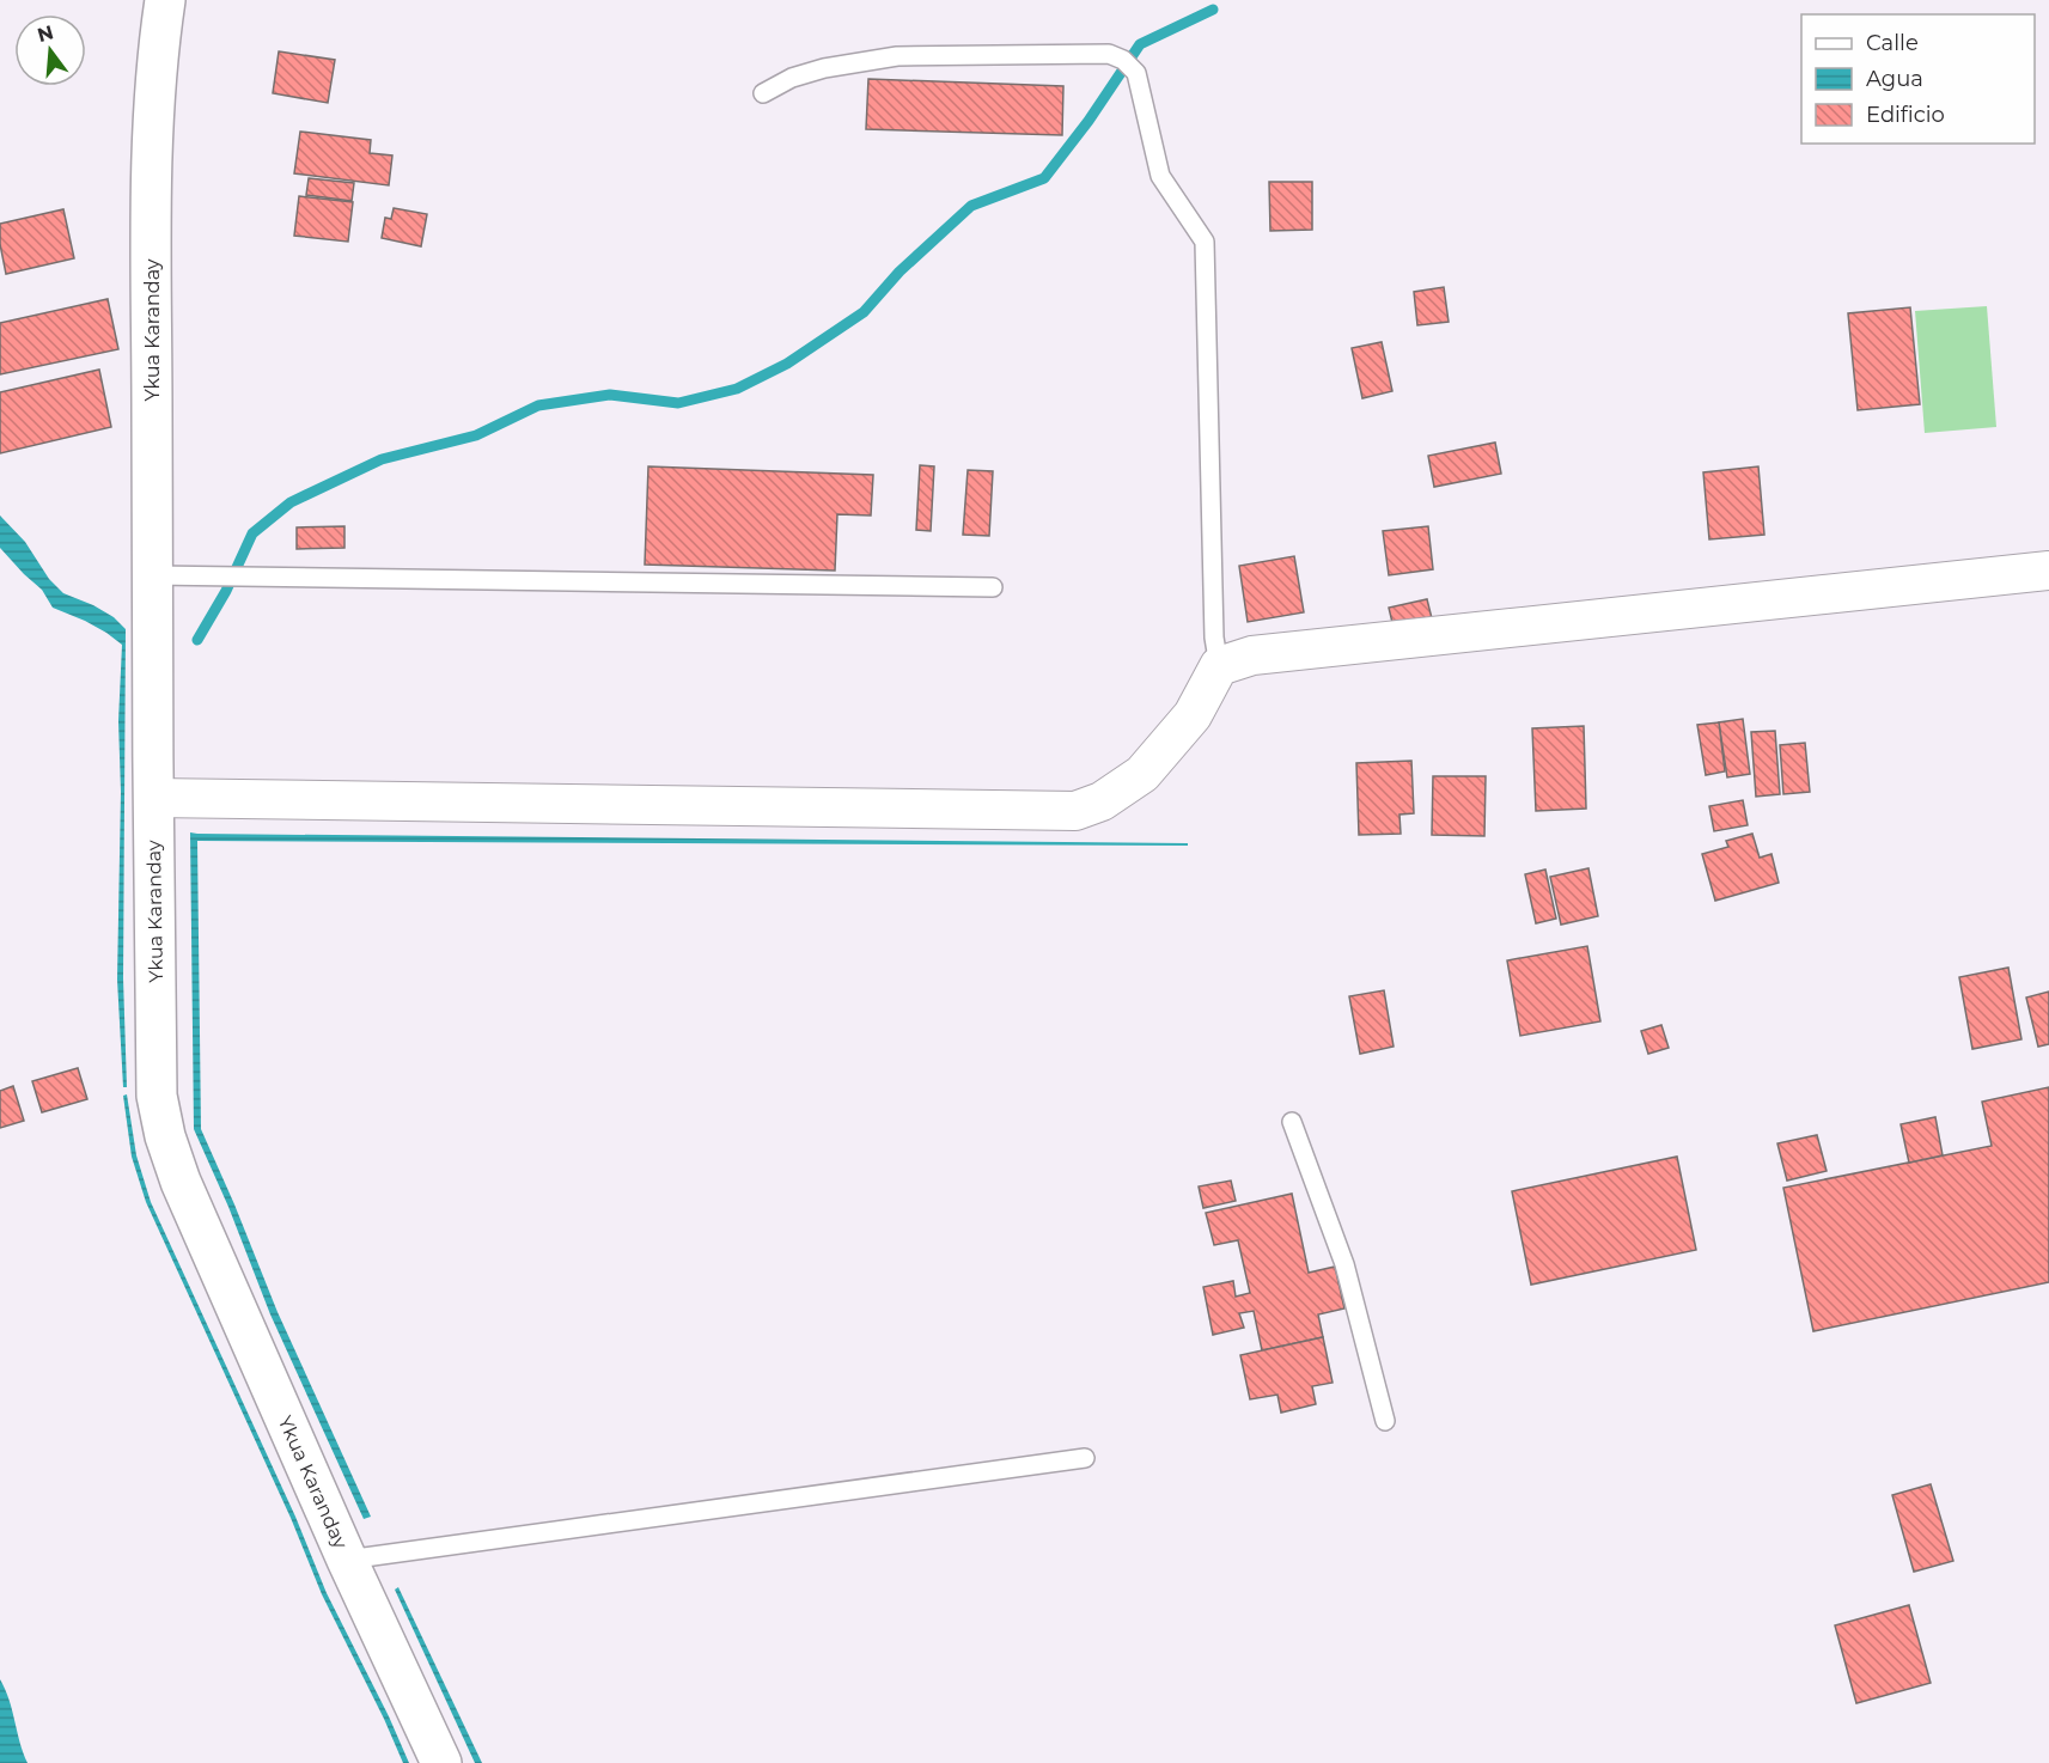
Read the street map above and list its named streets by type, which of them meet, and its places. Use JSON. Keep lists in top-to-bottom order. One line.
{"streets":{"street":["Ykua Karanday"]},"legend":["Calle","Agua","Edificio"],"north":"top"}
